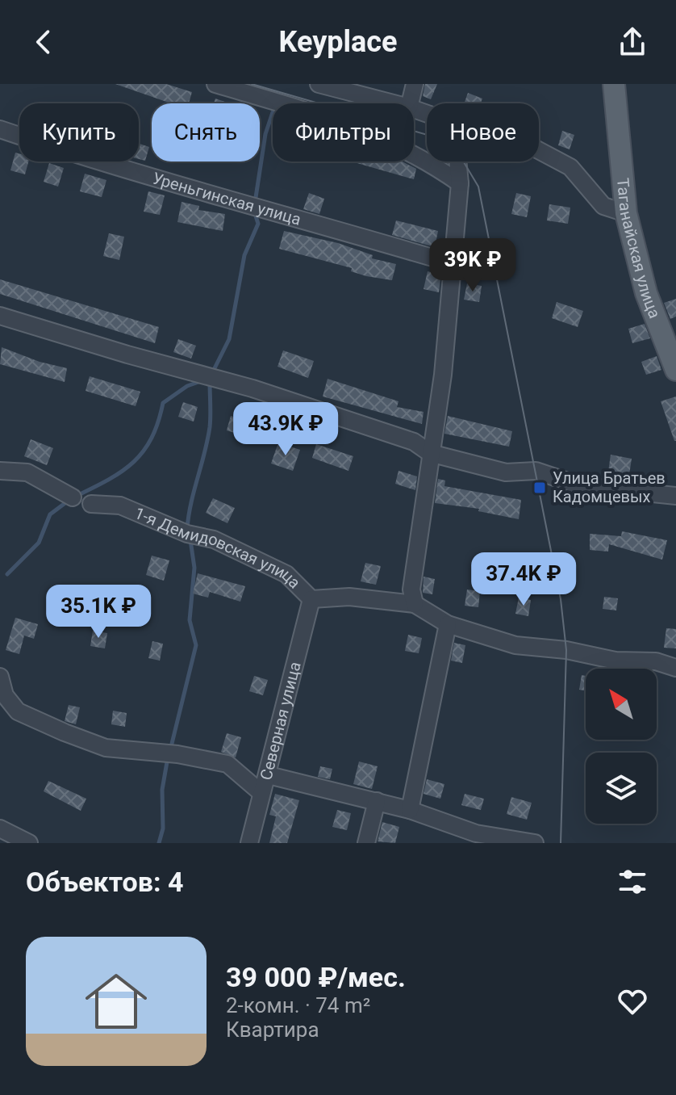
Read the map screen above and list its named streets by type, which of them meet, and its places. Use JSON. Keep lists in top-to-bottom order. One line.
{"streets":{"main road":["Таганайская улица"],"street":["Уреньгинская улица","1-я Демидовская улица","Северная улица"]},"crossings":[["1-я Демидовская улица","Северная улица"]],"places":{"transit":["Улица Братьев Кадомцевых"]},"north":"top left","page":{"header":"Keyplace","chip":["Купить","Снять","Фильтры","Новое"],"price":["39K ₽","43.9K ₽","37.4K ₽","35.1K ₽"],"heading":"Объектов: 4","list":[{"name":"39 000 ₽/мес.","note":"2-комн. · 74 m² · Квартира"}]}}
